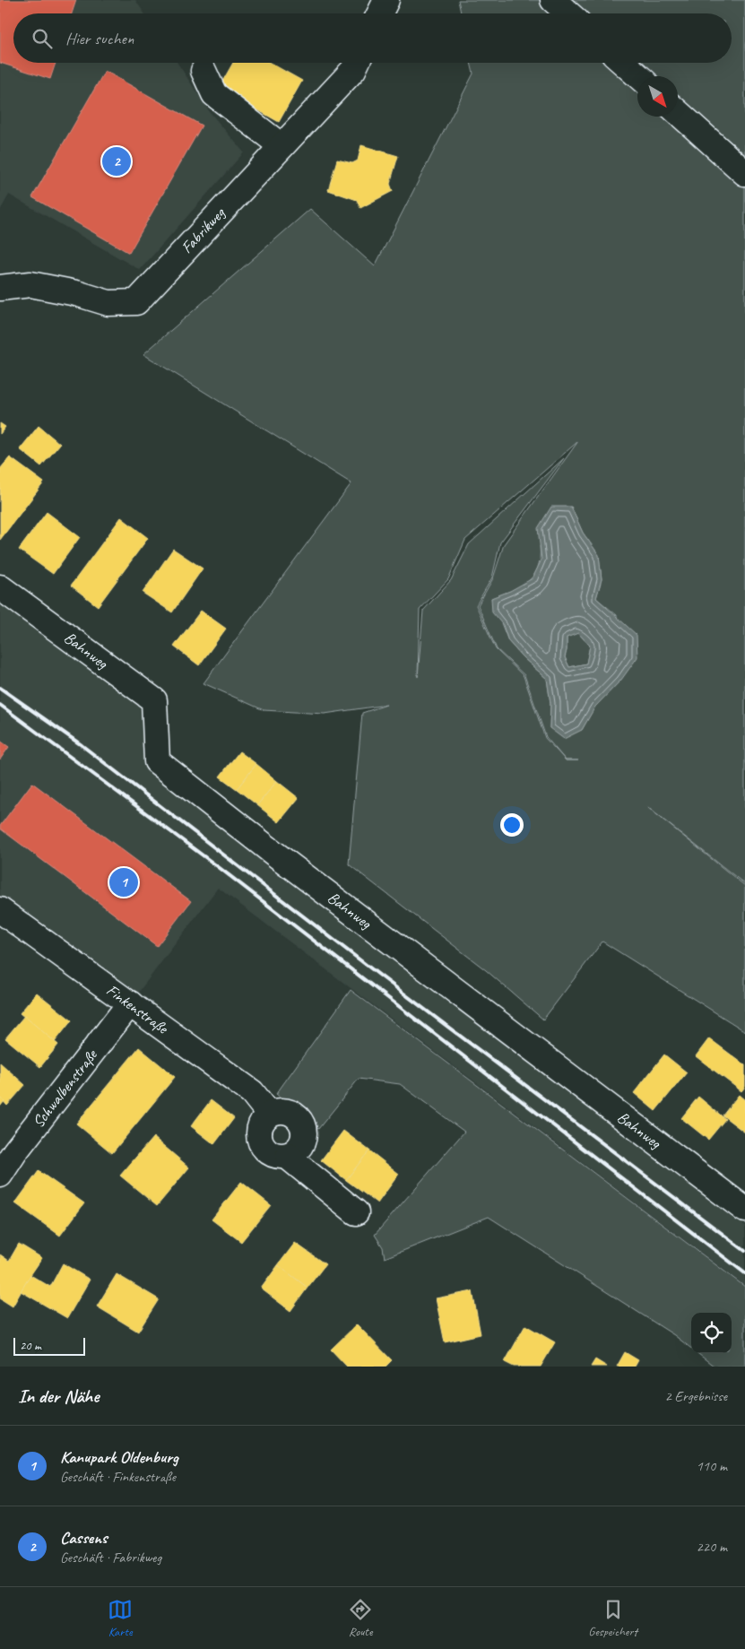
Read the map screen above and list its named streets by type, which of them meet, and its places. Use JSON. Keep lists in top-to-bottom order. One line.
{"streets":{"street":["Fabrikweg","Bahnweg","Finkenstraße","Schwalbenstraße"]},"crossings":[["Finkenstraße","Schwalbenstraße"]],"scale_bar":"20 m","north":"bottom right","page":{"search":"Hier suchen","pins":["2","1"],"scale":"20 m","heading":["In der Nähe","2 Ergebnisse"],"list":[{"mark":"1","name":"Kanupark Oldenburg","note":"Geschäft · Finkenstraße","value":"110 m"},{"mark":"2","name":"Cassens","note":"Geschäft · Fabrikweg","value":"220 m"}],"nav":["Karte","Route","Gespeichert"]}}
